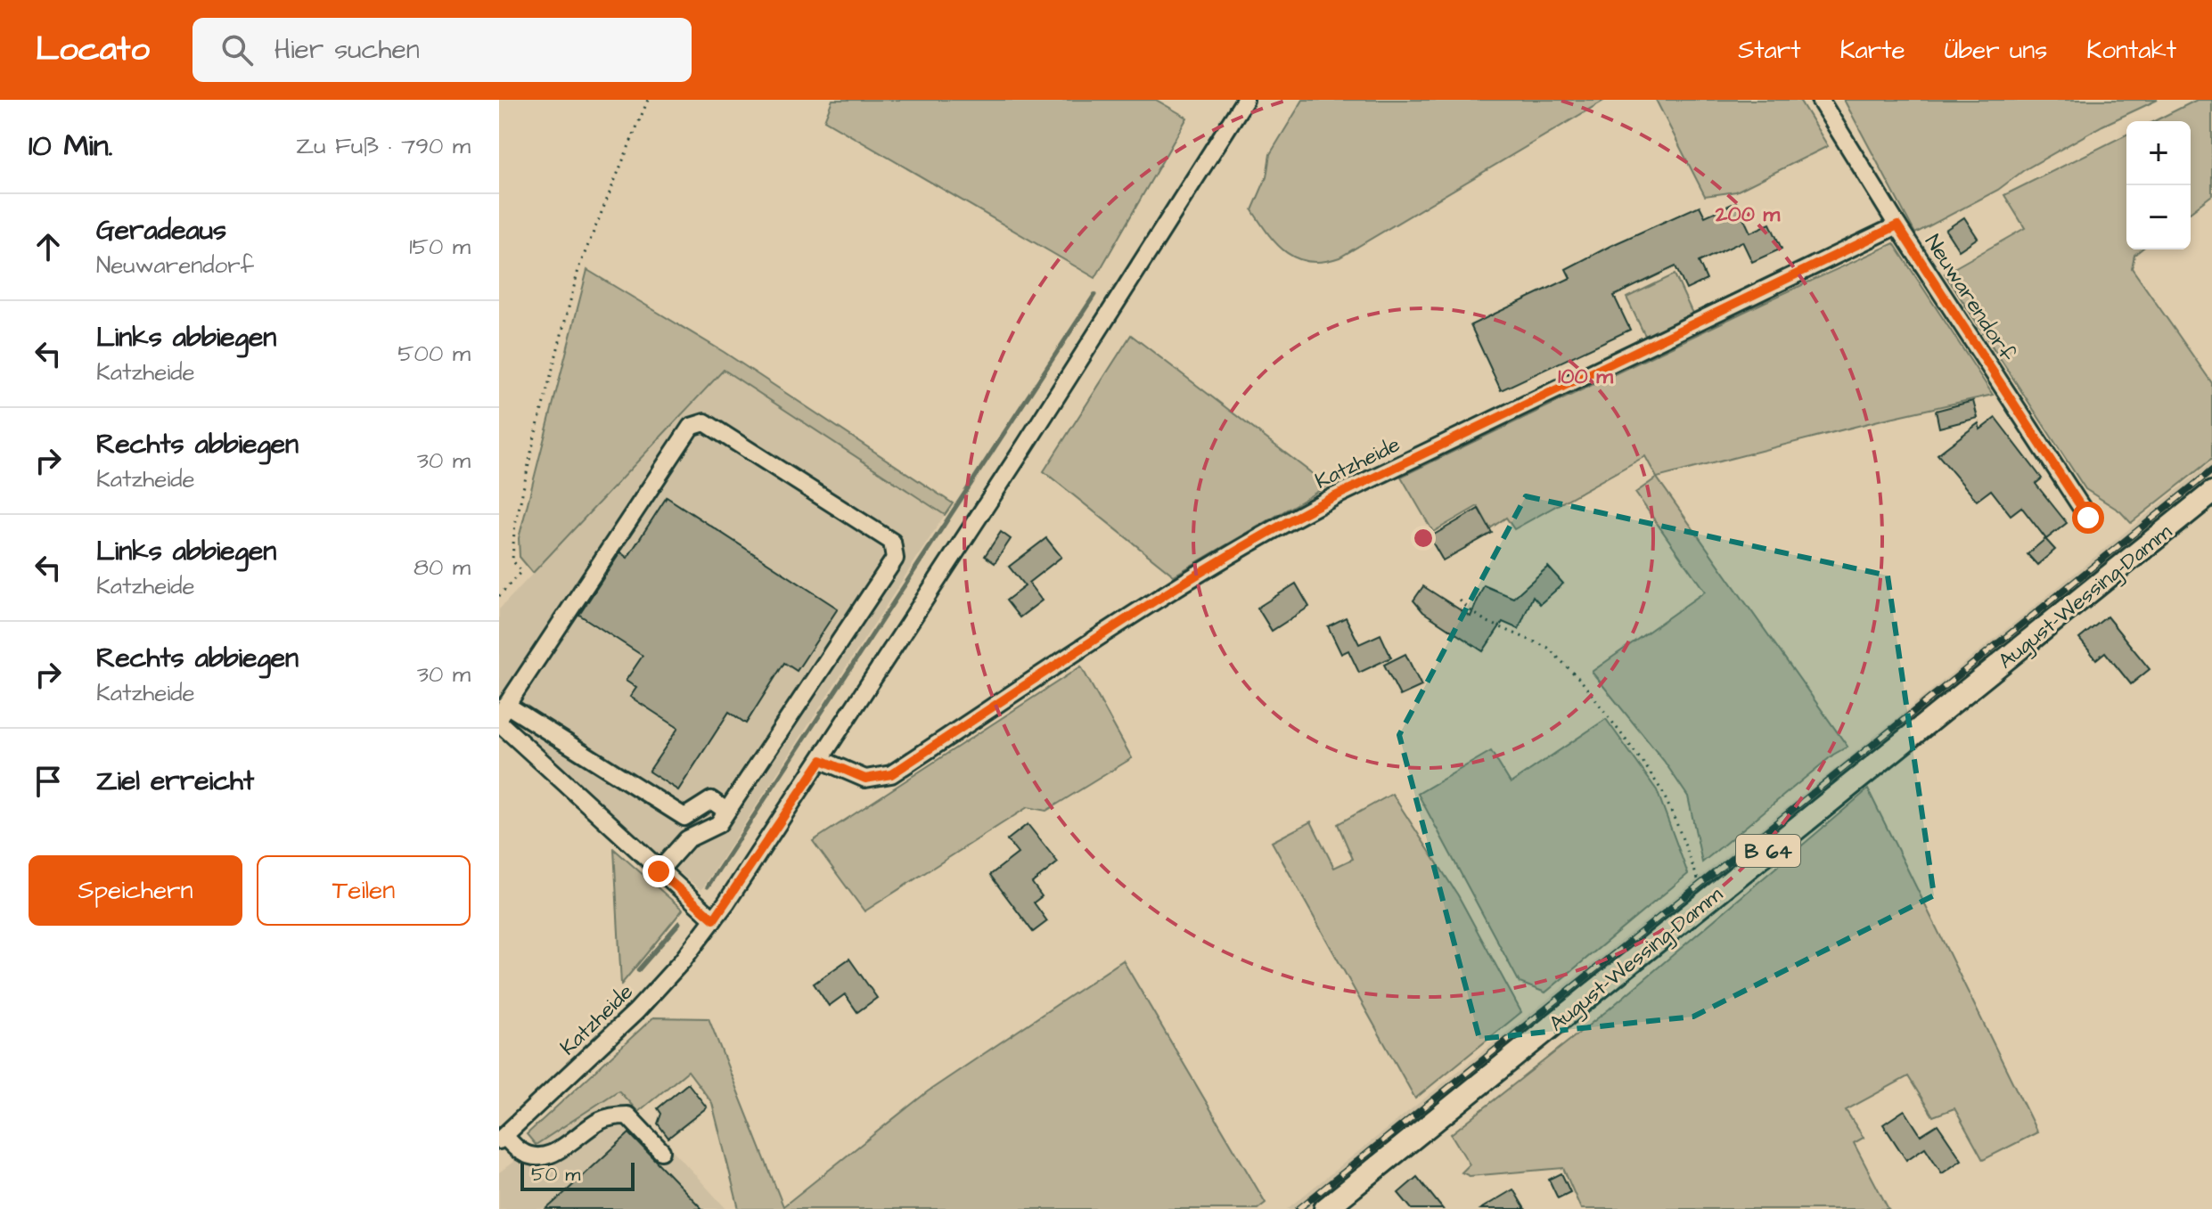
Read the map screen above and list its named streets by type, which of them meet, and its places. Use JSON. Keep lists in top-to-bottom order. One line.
{"streets":{"main road":["August-Wessing-Damm","B 64"],"street":["Neuwarendorf","Katzheide"]},"crossings":[["Neuwarendorf","Katzheide"]],"scale_bar":"50 m","page":{"header":"Locato","search":"Hier suchen","nav":["Start","Karte","Über uns","Kontakt"],"heading":["10 Min.","Zu Fuß · 790 m"],"map_buttons":["+","−"],"list":[["Geradeaus","Neuwarendorf","150 m"],["Links abbiegen","Katzheide","500 m"],["Rechts abbiegen","Katzheide","30 m"],["Links abbiegen","Katzheide","80 m"],["Rechts abbiegen","Katzheide","30 m"],"Ziel erreicht"],"buttons":["Speichern","Teilen"],"scale":"50 m"},"rings":["200 m","100 m"]}
